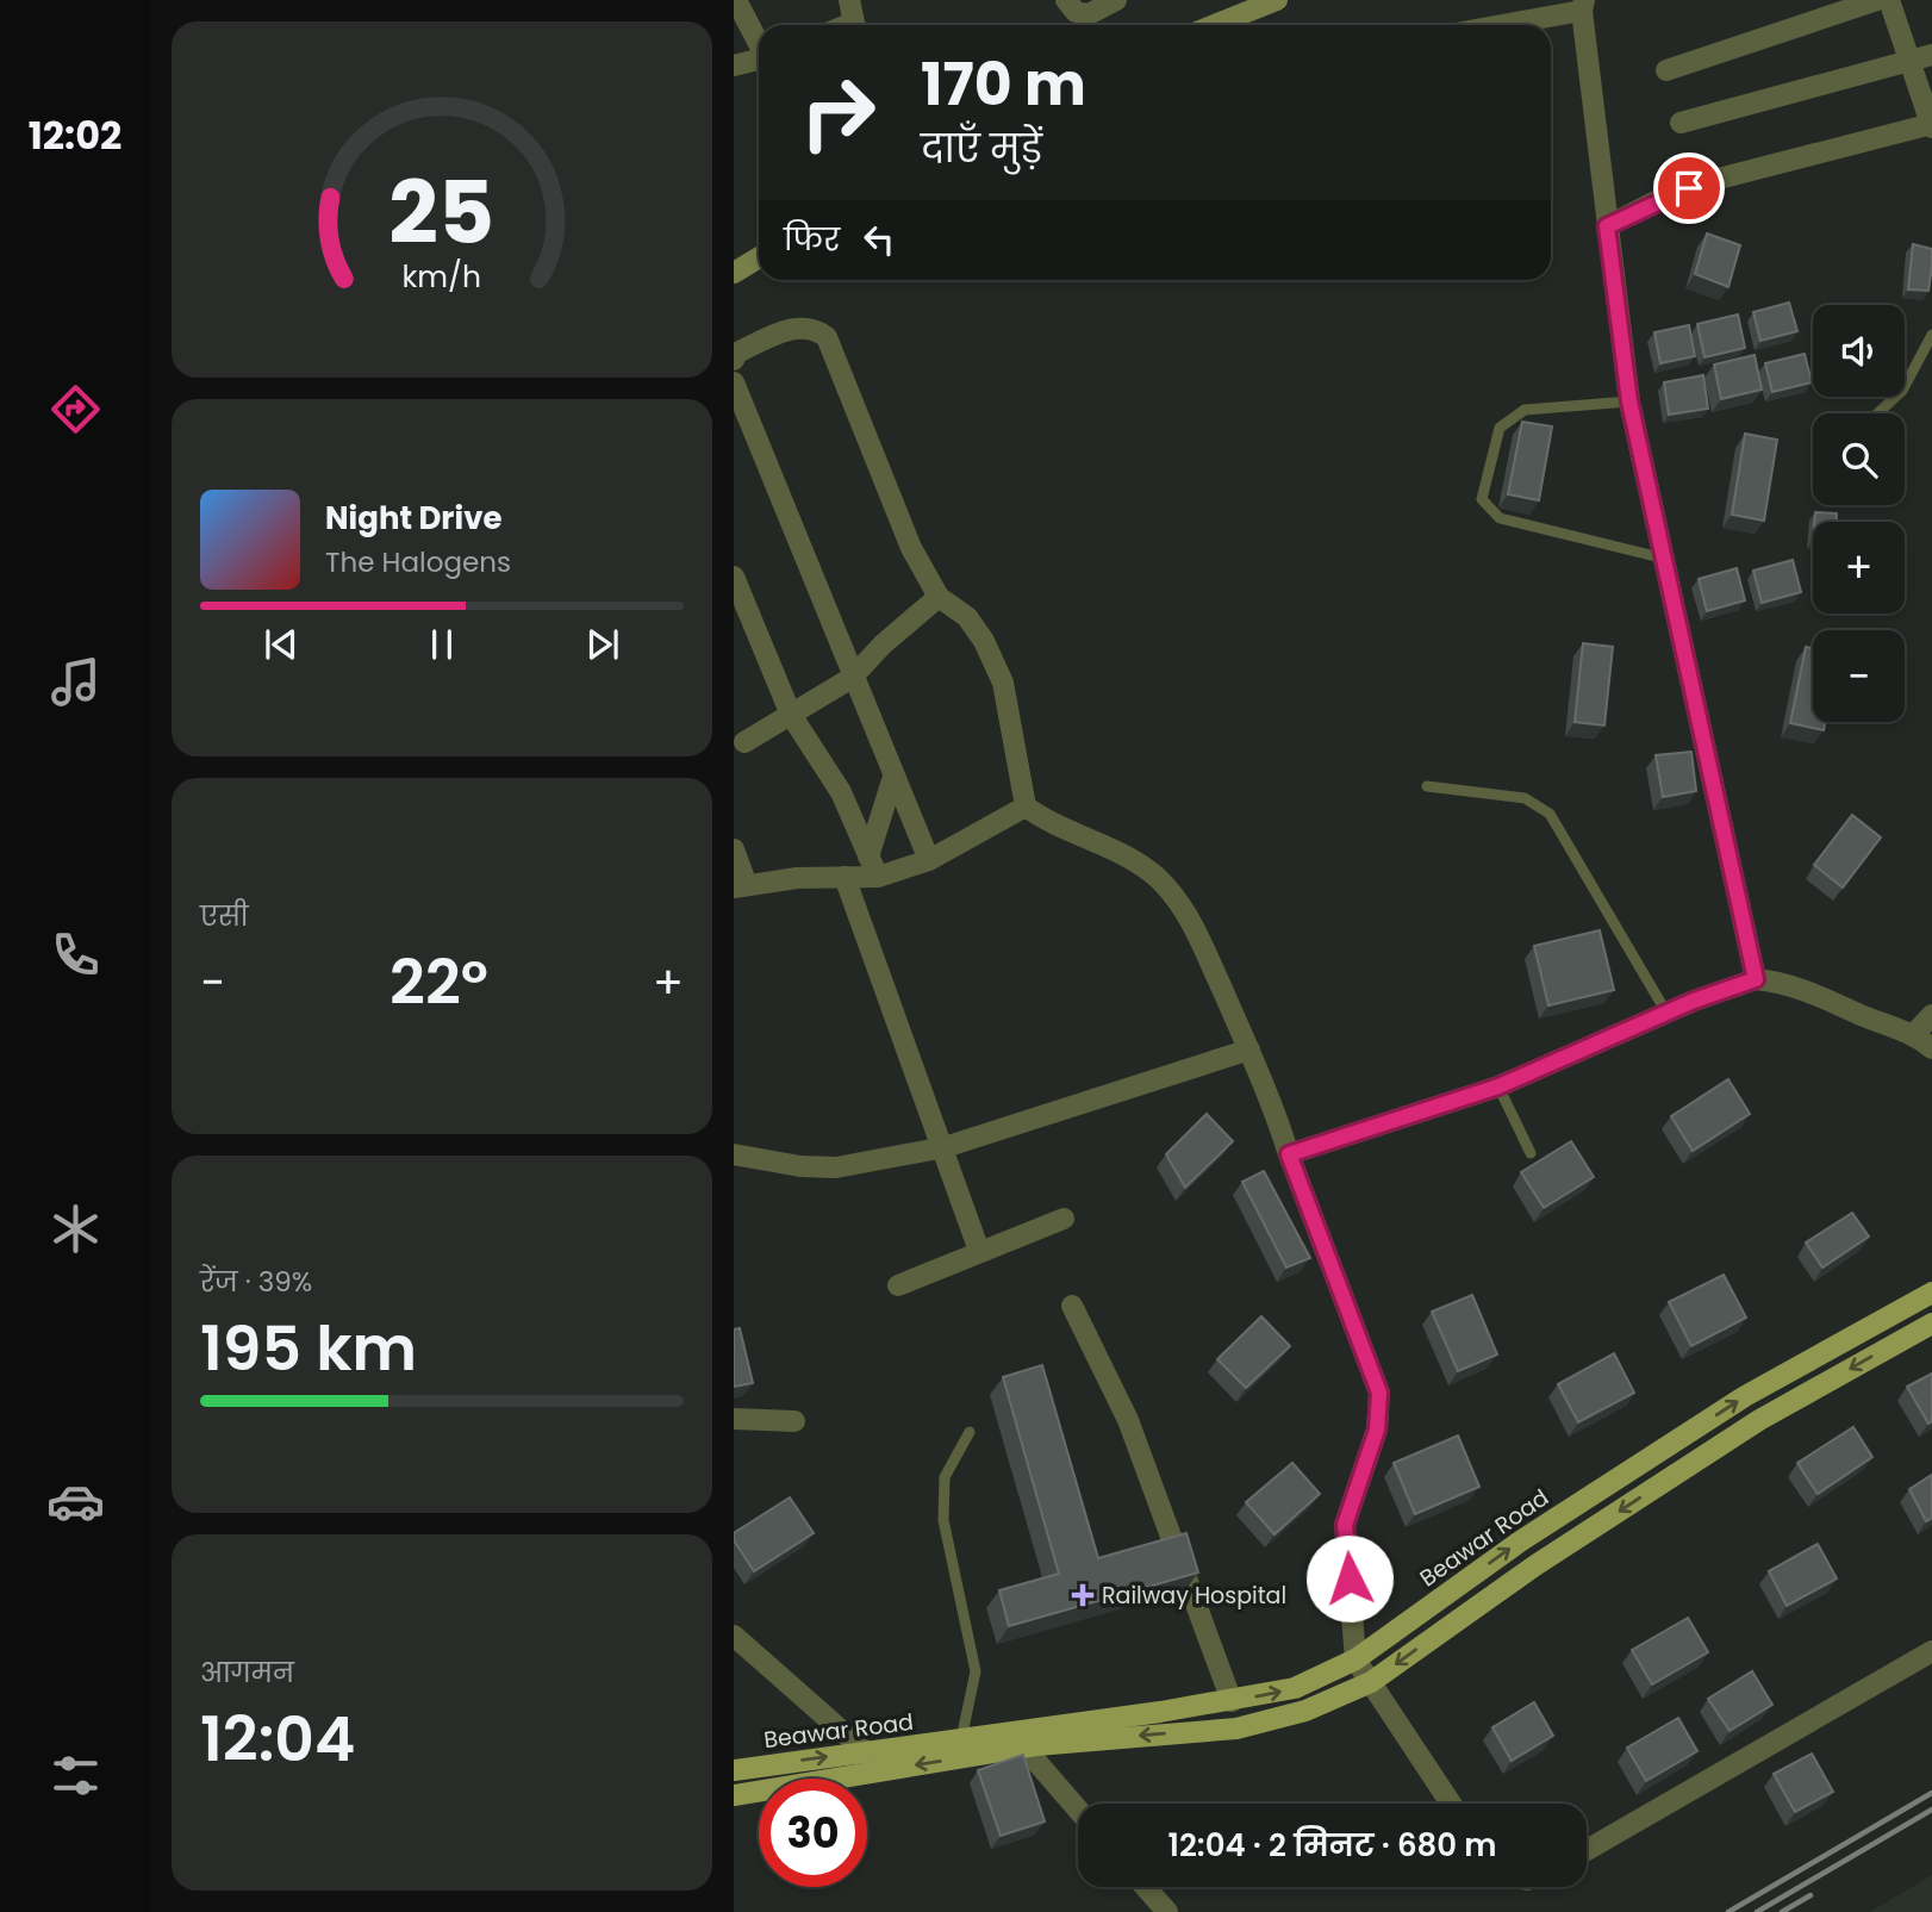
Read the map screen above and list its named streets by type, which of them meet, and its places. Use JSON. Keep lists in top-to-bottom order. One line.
{"streets":{"main road":["Beawar Road"]},"places":{"health":["Railway Hospital"]},"page":{"tabs":"12:02","turn":["170 m","दाएँ मुड़ें"],"then":"फिर","map_buttons":["+","−"],"song":["Night Drive","The Halogens"],"tile":["एसी",["रेंज · 39%","195 km"],["आगमन","12:04"]],"heat":["−","22°","+"],"limit":"30","trip":"12:04 · 2 मिनट · 680 m","gauge":["25","km/h"]}}
